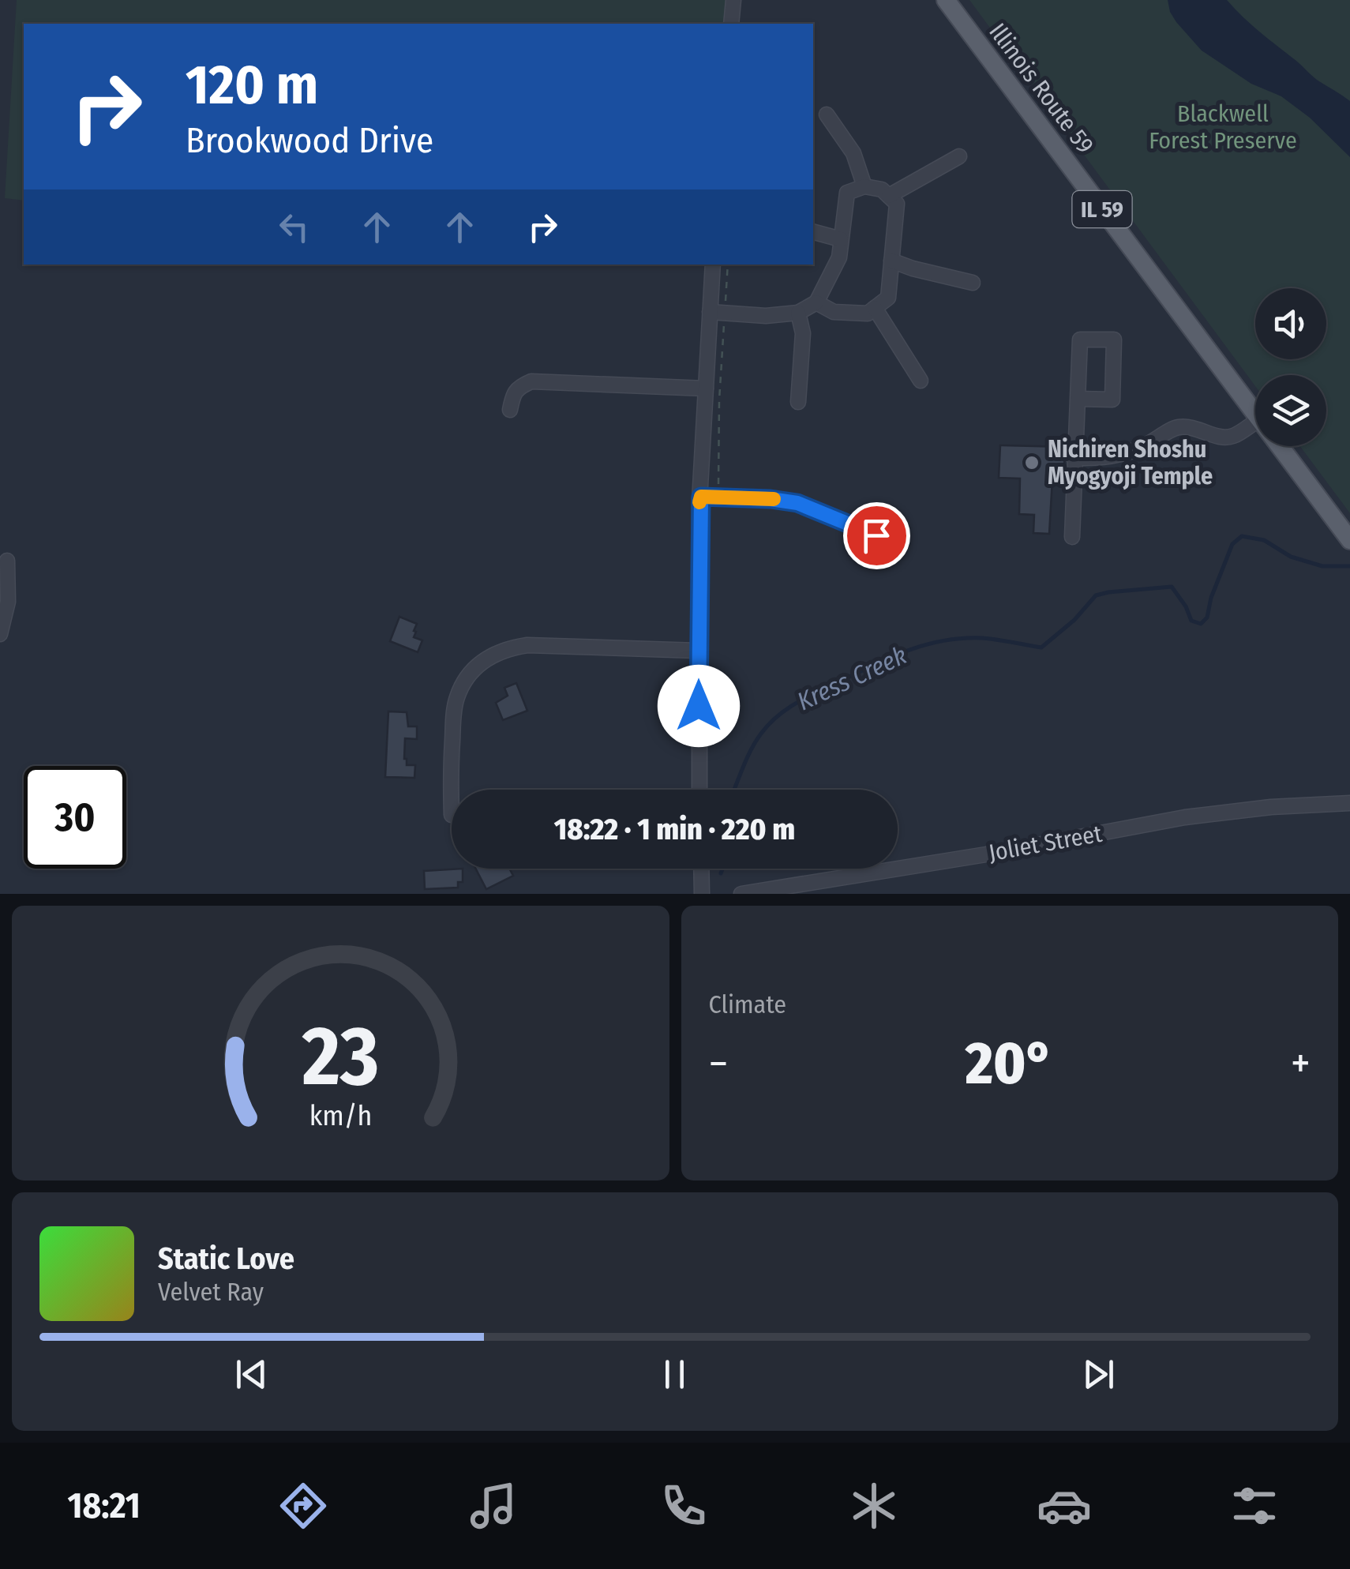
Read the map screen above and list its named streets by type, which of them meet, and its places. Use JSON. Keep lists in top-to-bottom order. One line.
{"streets":{"main road":["Illinois Route 59","IL 59"],"street":["Joliet Street"]},"water":["Kress Creek"],"parks":["Blackwell Forest Preserve"],"places":["Nichiren Shoshu Myogyoji Temple"],"page":{"turn":["120 m","Brookwood Drive"],"limit":"30","trip":"18:22 · 1 min · 220 m","tile":"Climate","heat":["−","20°","+"],"song":["Static Love","Velvet Ray"],"tabs":"18:21","gauge":["23","km/h"]}}
